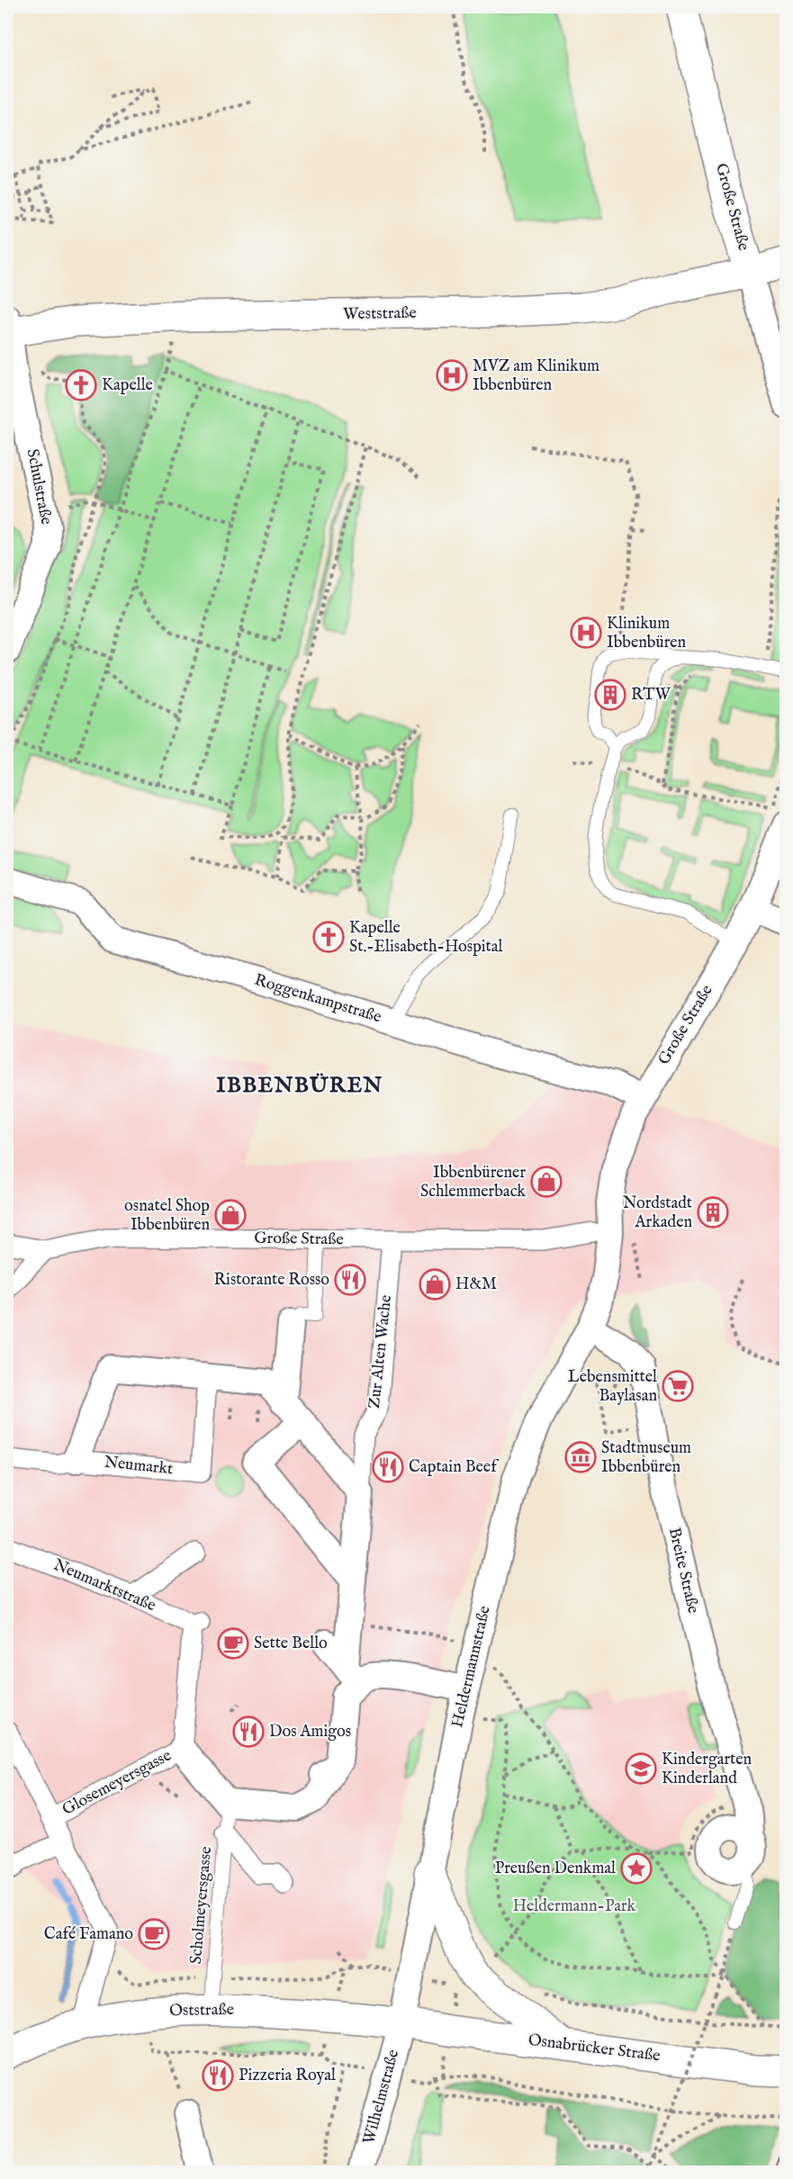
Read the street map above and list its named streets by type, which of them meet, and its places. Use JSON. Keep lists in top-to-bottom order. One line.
{"streets":{"main road":["Große Straße","Weststraße","Oststraße","Osnabrücker Straße"],"street":["Schulstraße","Roggenkampstraße","Zur Alten Wache","Neumarkt","Breite Straße","Neumarktstraße","Heldermannstraße","Glosemeyersgasse","Wilhelmstraße"],"lane":["Scholmeyersgasse"]},"crossings":[["Große Straße","Weststraße"],["Große Straße","Roggenkampstraße"],["Große Straße","Zur Alten Wache"],["Große Straße","Breite Straße"],["Große Straße","Heldermannstraße"],["Weststraße","Schulstraße"],["Breite Straße","Heldermannstraße"],["Neumarktstraße","Glosemeyersgasse"],["Heldermannstraße","Oststraße"],["Heldermannstraße","Osnabrücker Straße"],["Heldermannstraße","Wilhelmstraße"],["Glosemeyersgasse","Scholmeyersgasse"],["Scholmeyersgasse","Oststraße"],["Oststraße","Osnabrücker Straße"],["Oststraße","Wilhelmstraße"],["Osnabrücker Straße","Wilhelmstraße"]],"districts":["IBBENBÜREN"],"parks":["Heldermann-Park"],"places":{"hospital":["MVZ am Klinikum Ibbenbüren","Klinikum Ibbenbüren"],"church":["Kapelle","Kapelle St.-Elisabeth-Hospital"],"building":["RTW","Nordstadt Arkaden"],"shop":["Ibbenbürener Schlemmerback","osnatel Shop Ibbenbüren","H&M"],"restaurant":["Ristorante Rosso","Captain Beef","Dos Amigos","Pizzeria Royal"],"supermarket":["Lebensmittel Baylasan"],"museum":["Stadtmuseum Ibbenbüren"],"cafe":["Sette Bello","Café Famano"],"school or university":["Kindergarten Kinderland"],"place":["Preußen Denkmal"]}}
